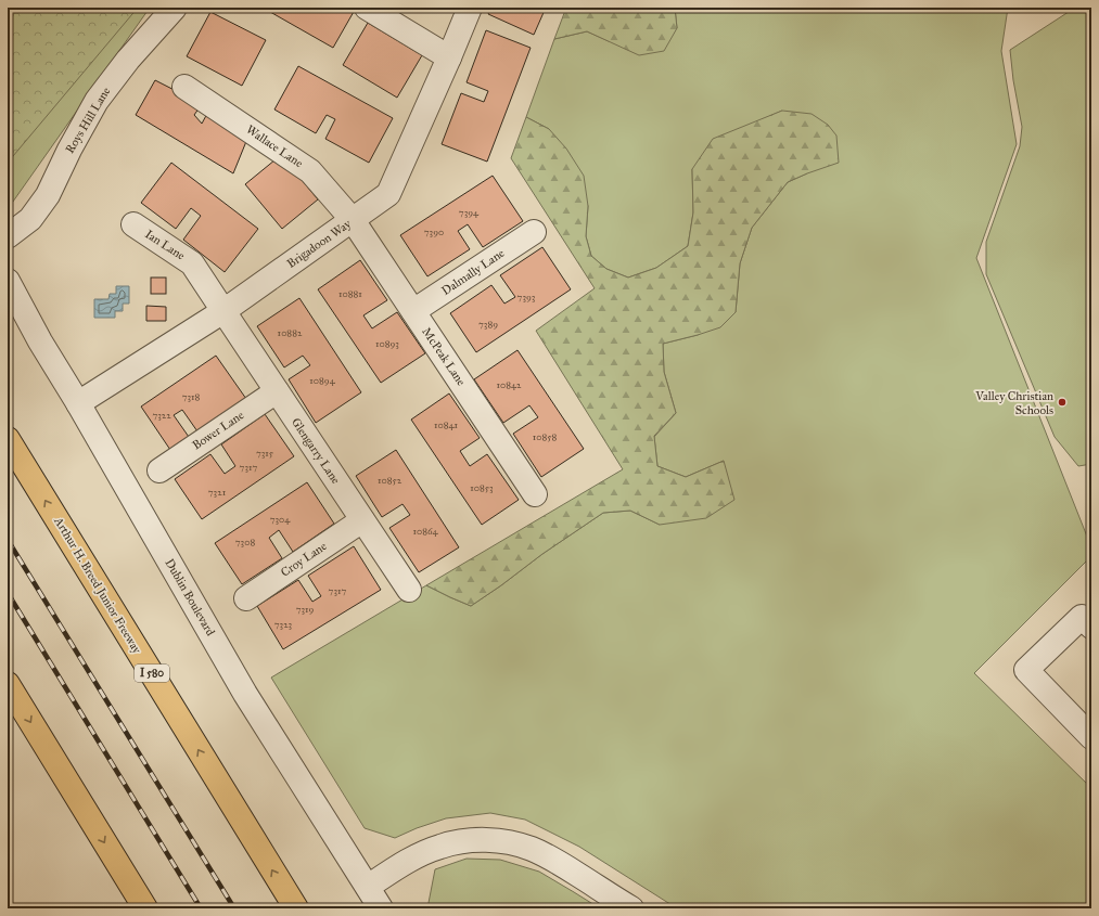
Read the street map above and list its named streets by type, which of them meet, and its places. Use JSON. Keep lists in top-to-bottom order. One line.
{"streets":{"highway":["Arthur H. Breed Junior Freeway","I 580"],"street":["Roys Hill Lane","Wallace Lane","Brigadoon Way","Ian Lane","Dalmally Lane","McPeak Lane","Bower Lane","Glengarry Lane","Croy Lane","Dublin Boulevard"]},"crossings":[["Wallace Lane","Brigadoon Way"],["Wallace Lane","McPeak Lane"],["Brigadoon Way","Ian Lane"],["Brigadoon Way","McPeak Lane"],["Brigadoon Way","Glengarry Lane"],["Brigadoon Way","Dublin Boulevard"],["Ian Lane","Glengarry Lane"],["Dalmally Lane","McPeak Lane"],["Bower Lane","Glengarry Lane"],["Glengarry Lane","Croy Lane"]],"places":["Valley Christian Schools"],"house_numbers":["7394","7390","10881","7393","7389","10882","10893","10894","10842","7318","7322","10841","10858","7315","7317","10852","10853","7321","7304","10864","7308","7317","7319","7323"]}
